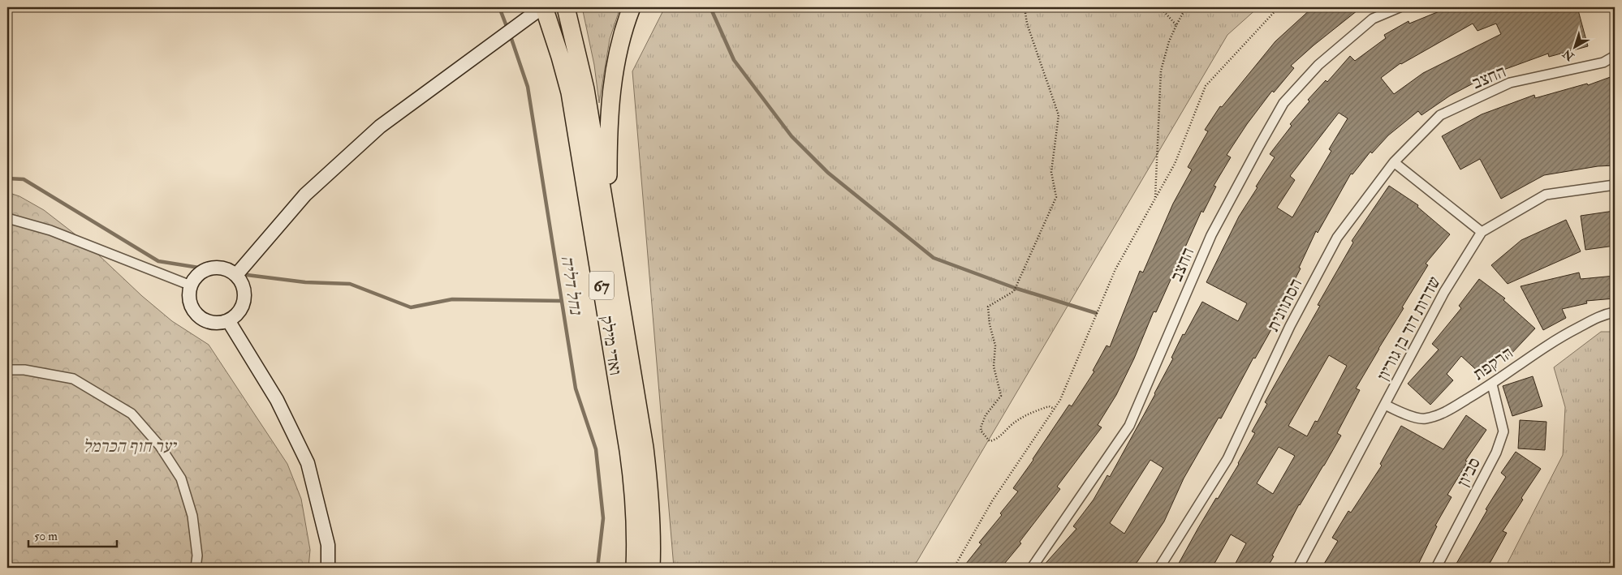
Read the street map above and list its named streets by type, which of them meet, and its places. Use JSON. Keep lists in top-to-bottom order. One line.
{"streets":{"highway":["67","ואדי מילק"],"street":["החצב","הסתוונית","שדרות דוד בן גוריון","הרקפת","סביון"]},"crossings":[["החצב","הסתוונית"],["שדרות דוד בן גוריון","הרקפת"],["הרקפת","סביון"]],"water":["נחל דליה"],"parks":["יער חוף הכרמל"],"scale_bar":"50 m","north":"bottom left"}
